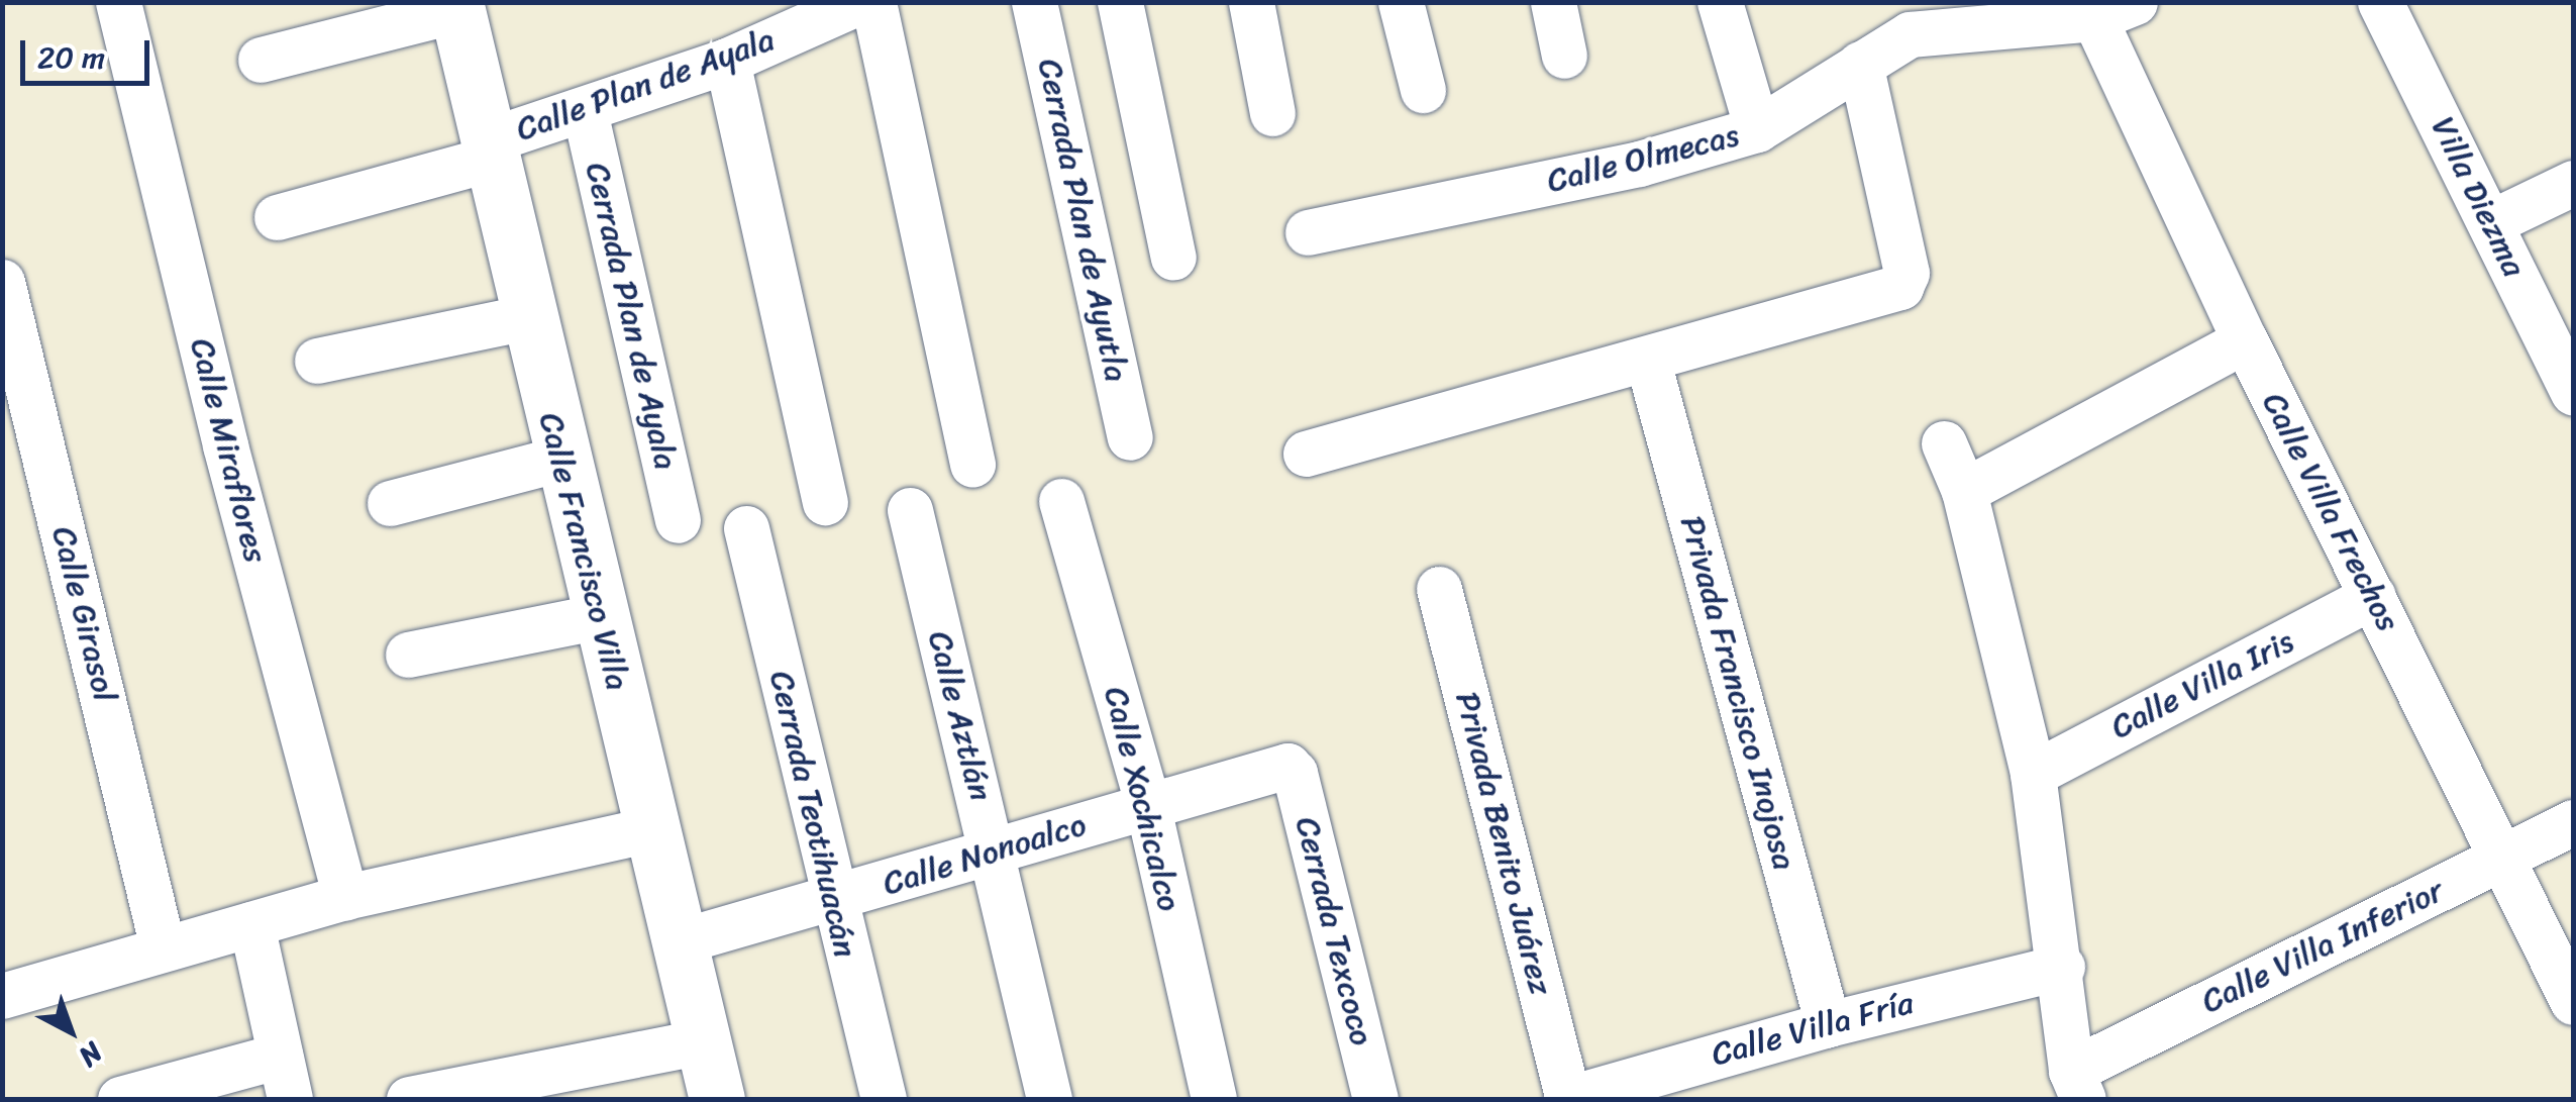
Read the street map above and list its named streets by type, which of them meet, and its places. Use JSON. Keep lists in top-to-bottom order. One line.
{"streets":{"street":["Calle Plan de Ayala","Calle Olmecas","Villa Diezma","Cerrada Plan de Ayutla","Cerrada Plan de Ayala","Calle Miraflores","Calle Villa Frechos","Calle Francisco Villa","Calle Girasol","Calle Villa Iris","Privada Francisco Inojosa","Calle Aztlán","Calle Xochicalco","Cerrada Teotihuacán","Privada Benito Juárez","Calle Nonoalco","Cerrada Texcoco","Calle Villa Inferior","Calle Villa Fría"]},"crossings":[["Calle Plan de Ayala","Cerrada Plan de Ayala"],["Calle Plan de Ayala","Calle Francisco Villa"],["Calle Olmecas","Calle Villa Frechos"],["Calle Villa Frechos","Calle Villa Iris"],["Calle Villa Frechos","Calle Villa Inferior"],["Calle Francisco Villa","Calle Nonoalco"],["Privada Francisco Inojosa","Calle Villa Fría"],["Calle Aztlán","Calle Nonoalco"],["Calle Xochicalco","Calle Nonoalco"],["Cerrada Teotihuacán","Calle Nonoalco"],["Privada Benito Juárez","Calle Villa Fría"],["Calle Nonoalco","Cerrada Texcoco"]],"scale_bar":"20 m","north":"bottom right"}
